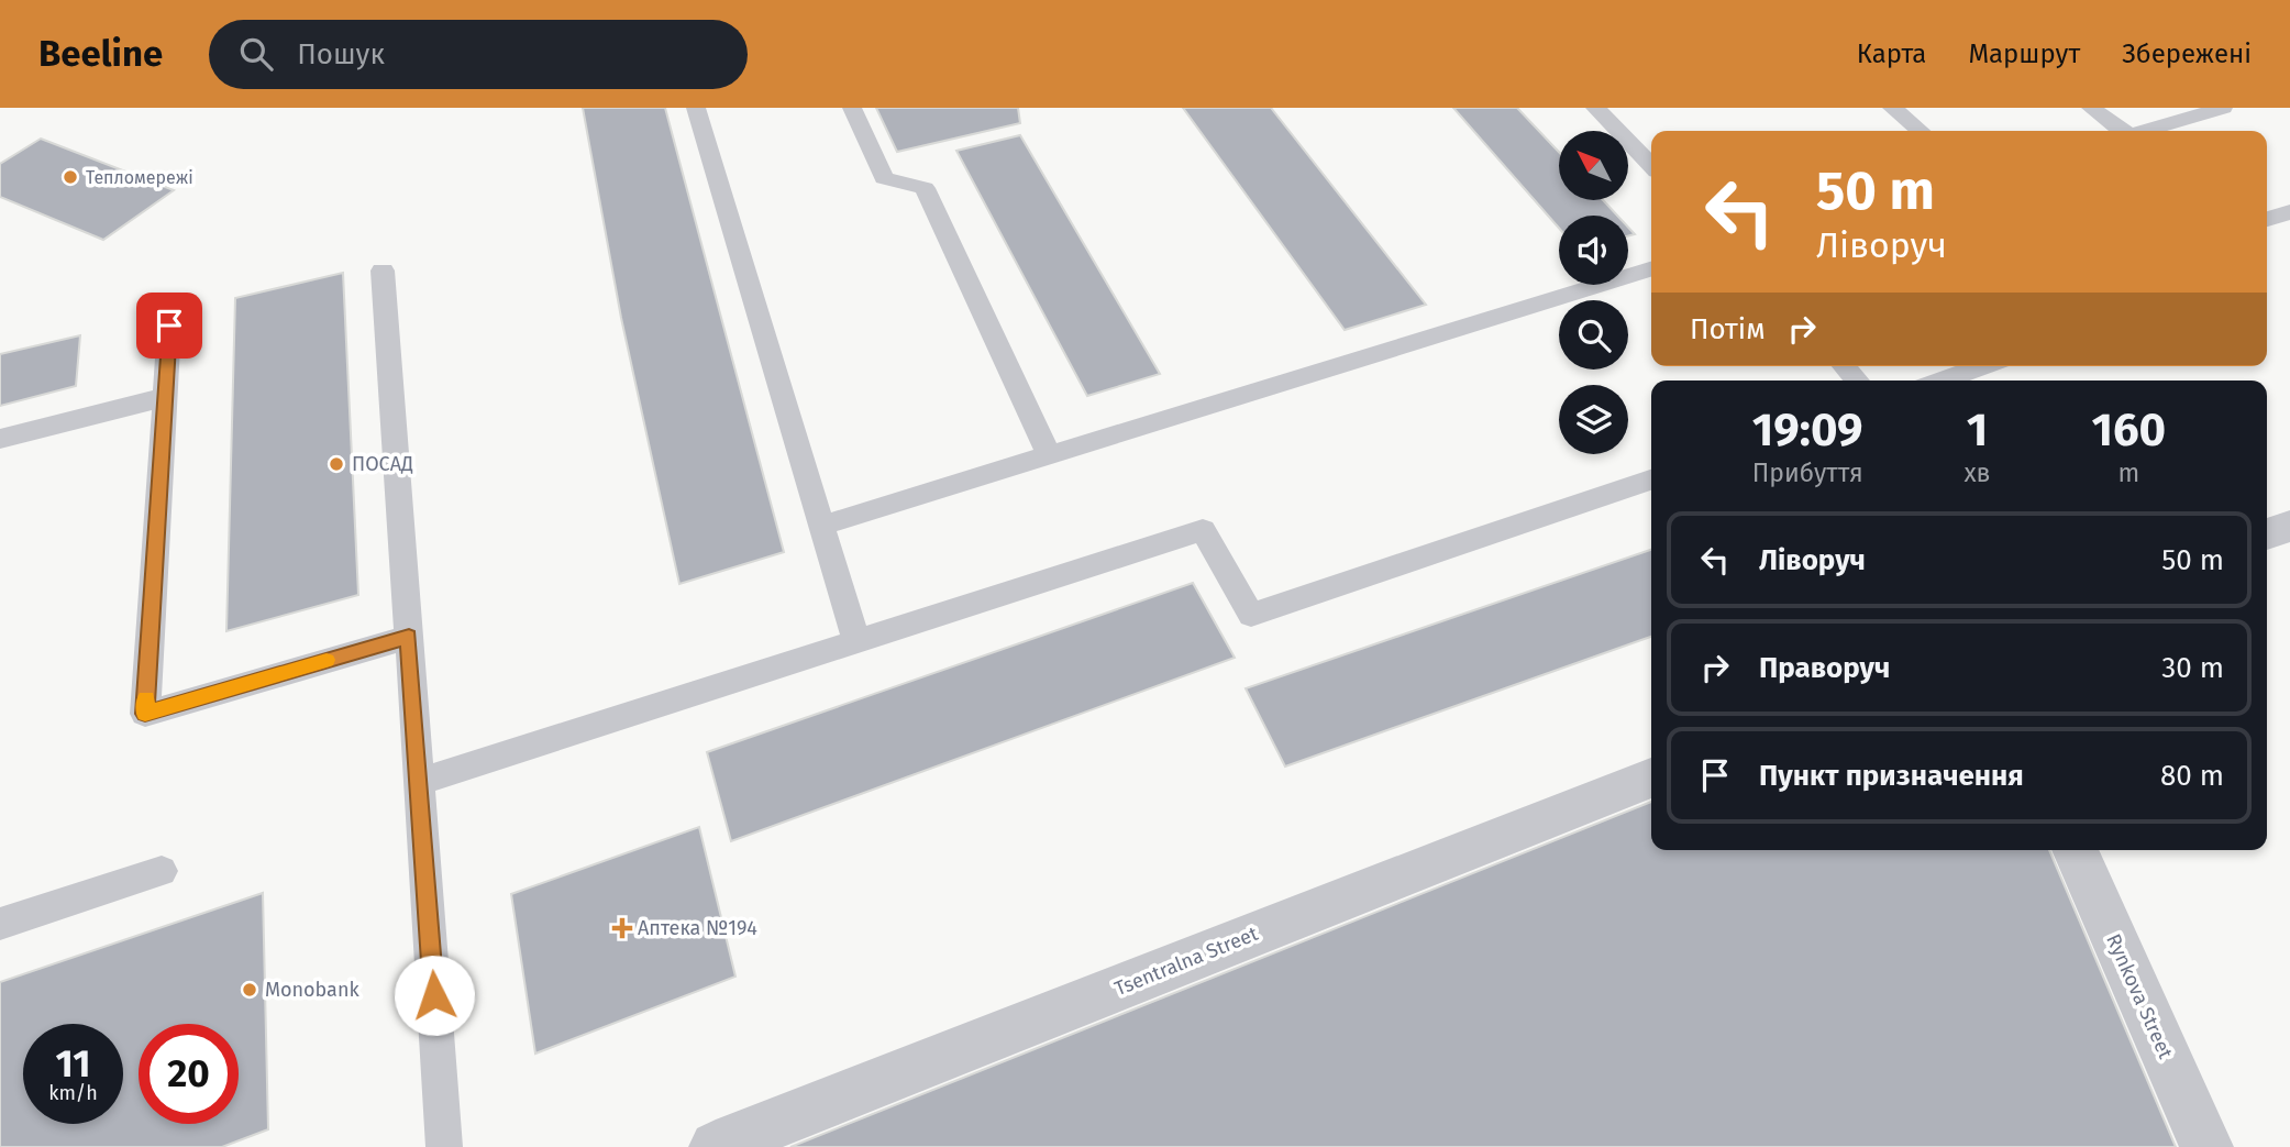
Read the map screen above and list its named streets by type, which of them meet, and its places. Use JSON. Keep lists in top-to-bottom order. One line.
{"streets":{"street":["Tsentralna Street","Rynkova Street"]},"places":{"other":["Тепломережі","ПОСАД","Monobank"],"health":["Аптека №194"]},"north":"top left","page":{"header":"Beeline","search":"Пошук","nav":["Карта","Маршрут","Збережені"],"turn":["50 m","Ліворуч"],"then":"Потім","eta":["19:09","Прибуття","1","хв","160","m"],"list":[{"name":"Ліворуч","value":"50 m"},{"name":"Праворуч","value":"30 m"},{"name":"Пункт призначення","value":"80 m"}],"speed":"11 km/h","limit":"20"}}
